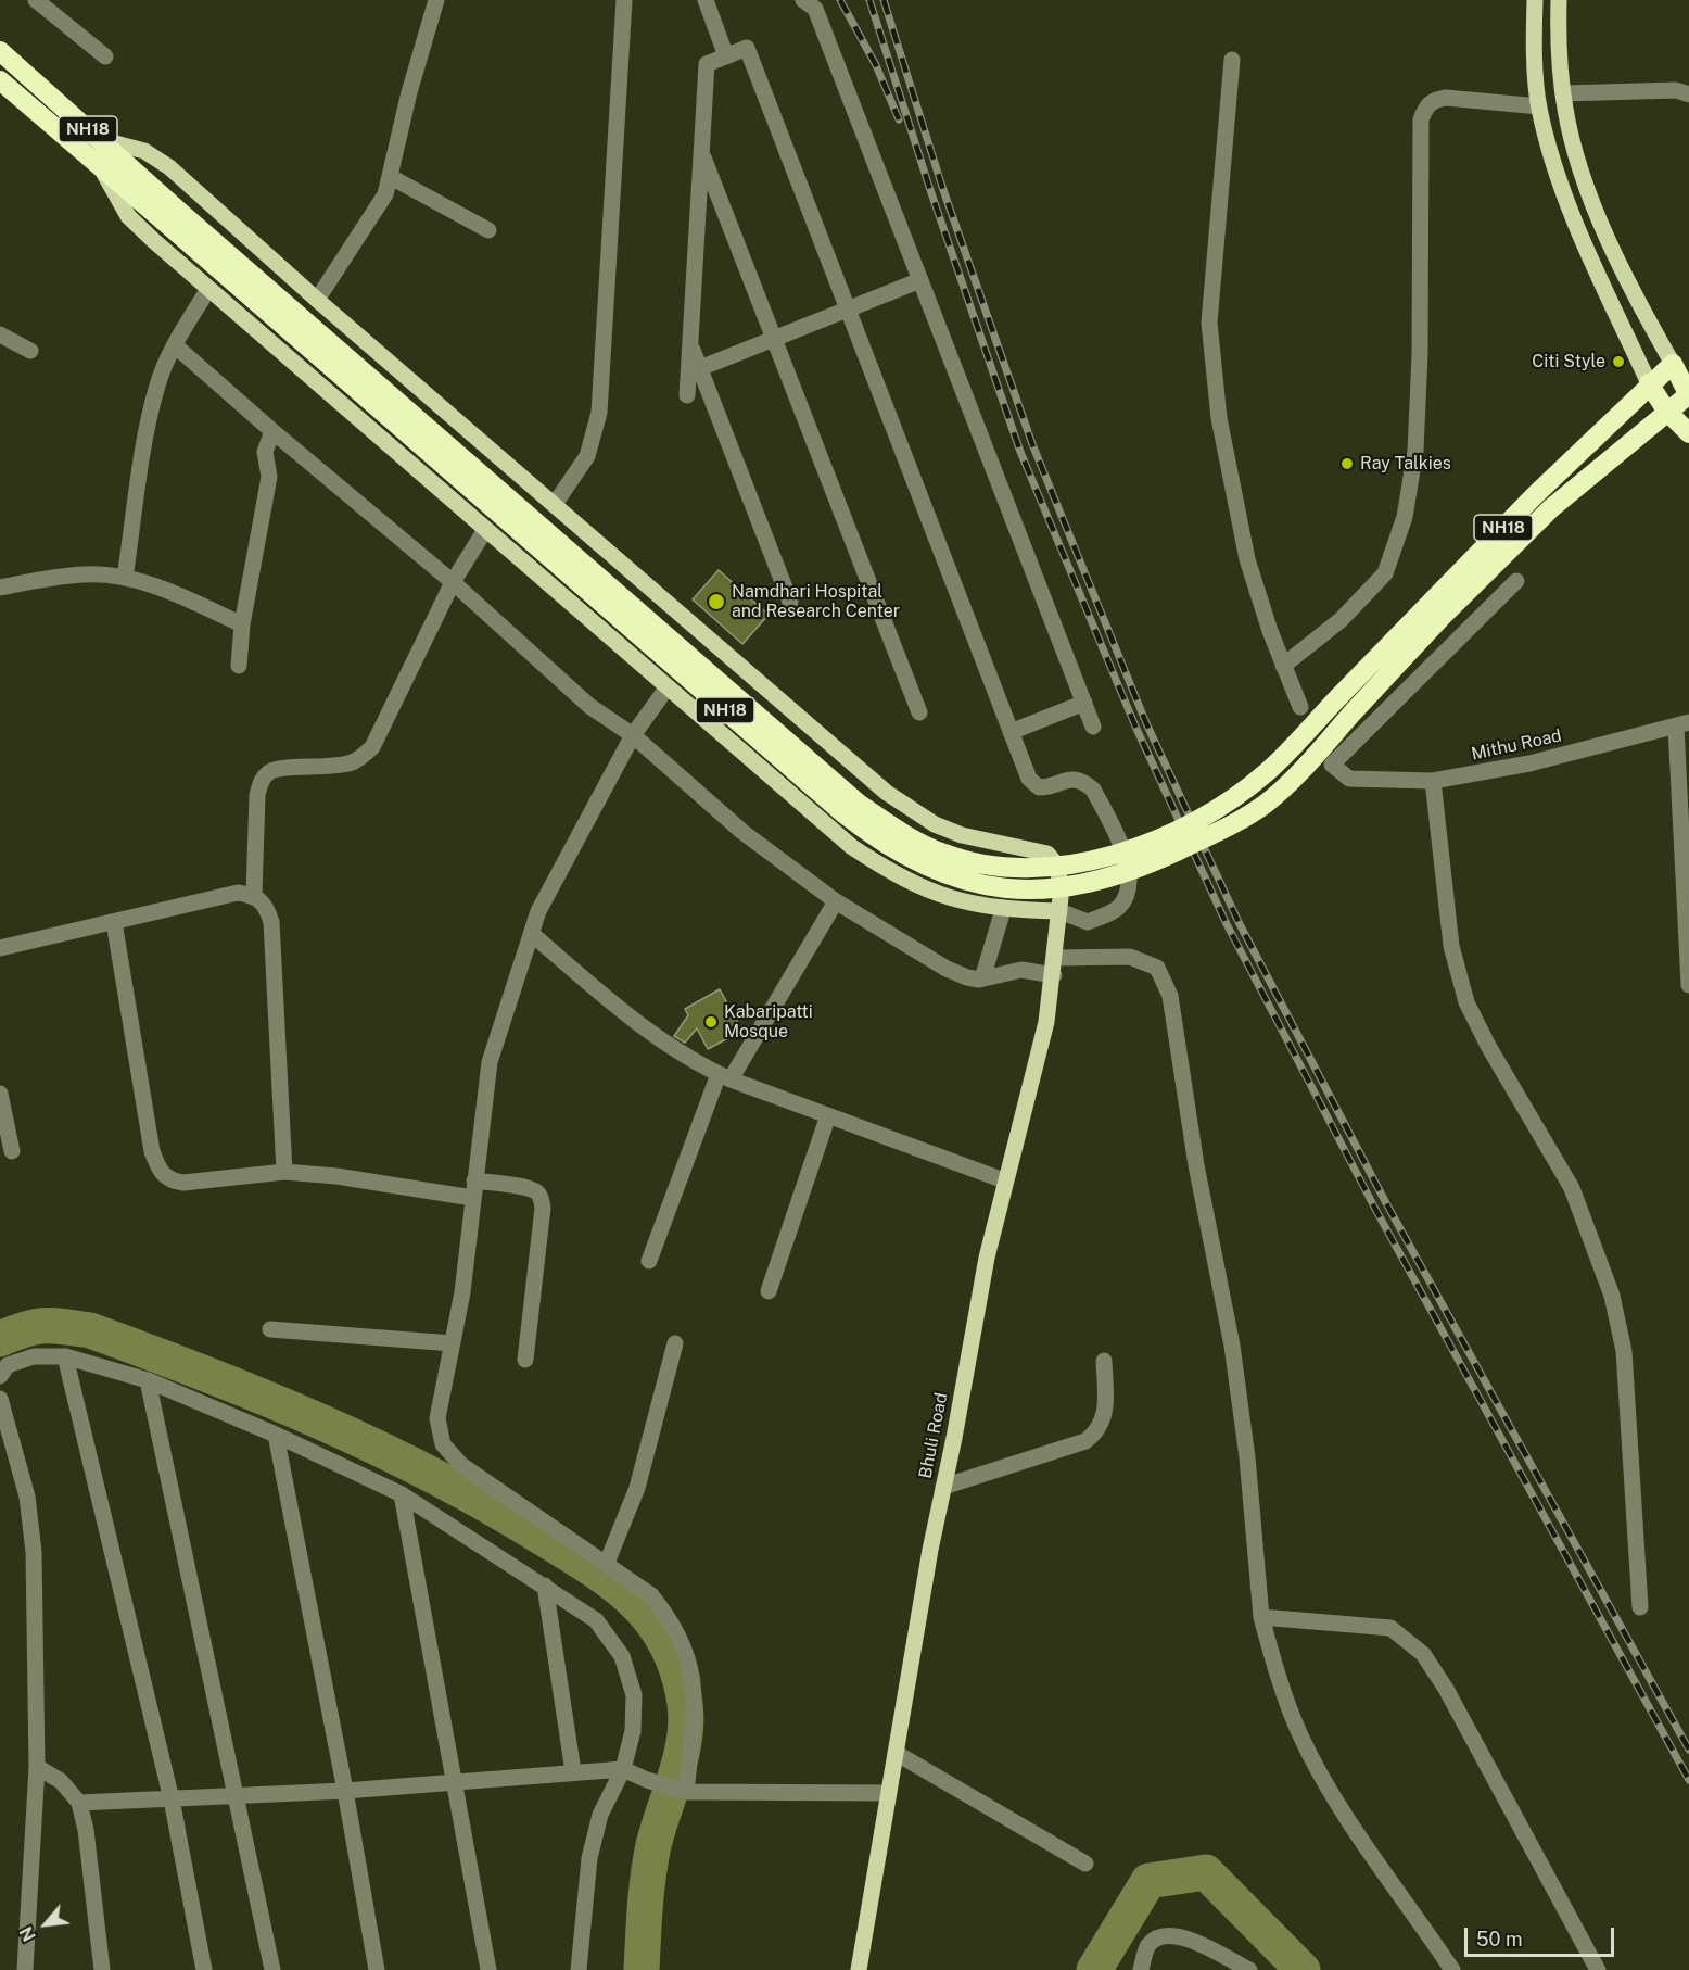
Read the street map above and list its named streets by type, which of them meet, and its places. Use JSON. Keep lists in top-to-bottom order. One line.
{"streets":{"highway":["NH18"],"main road":["Bhuli Road"],"street":["Mithu Road"]},"crossings":[["NH18","Bhuli Road"]],"places":["Citi Style","Ray Talkies","Namdhari Hospital and Research Center","Kabaripatti Mosque"],"scale_bar":"50 m","north":"bottom left"}
